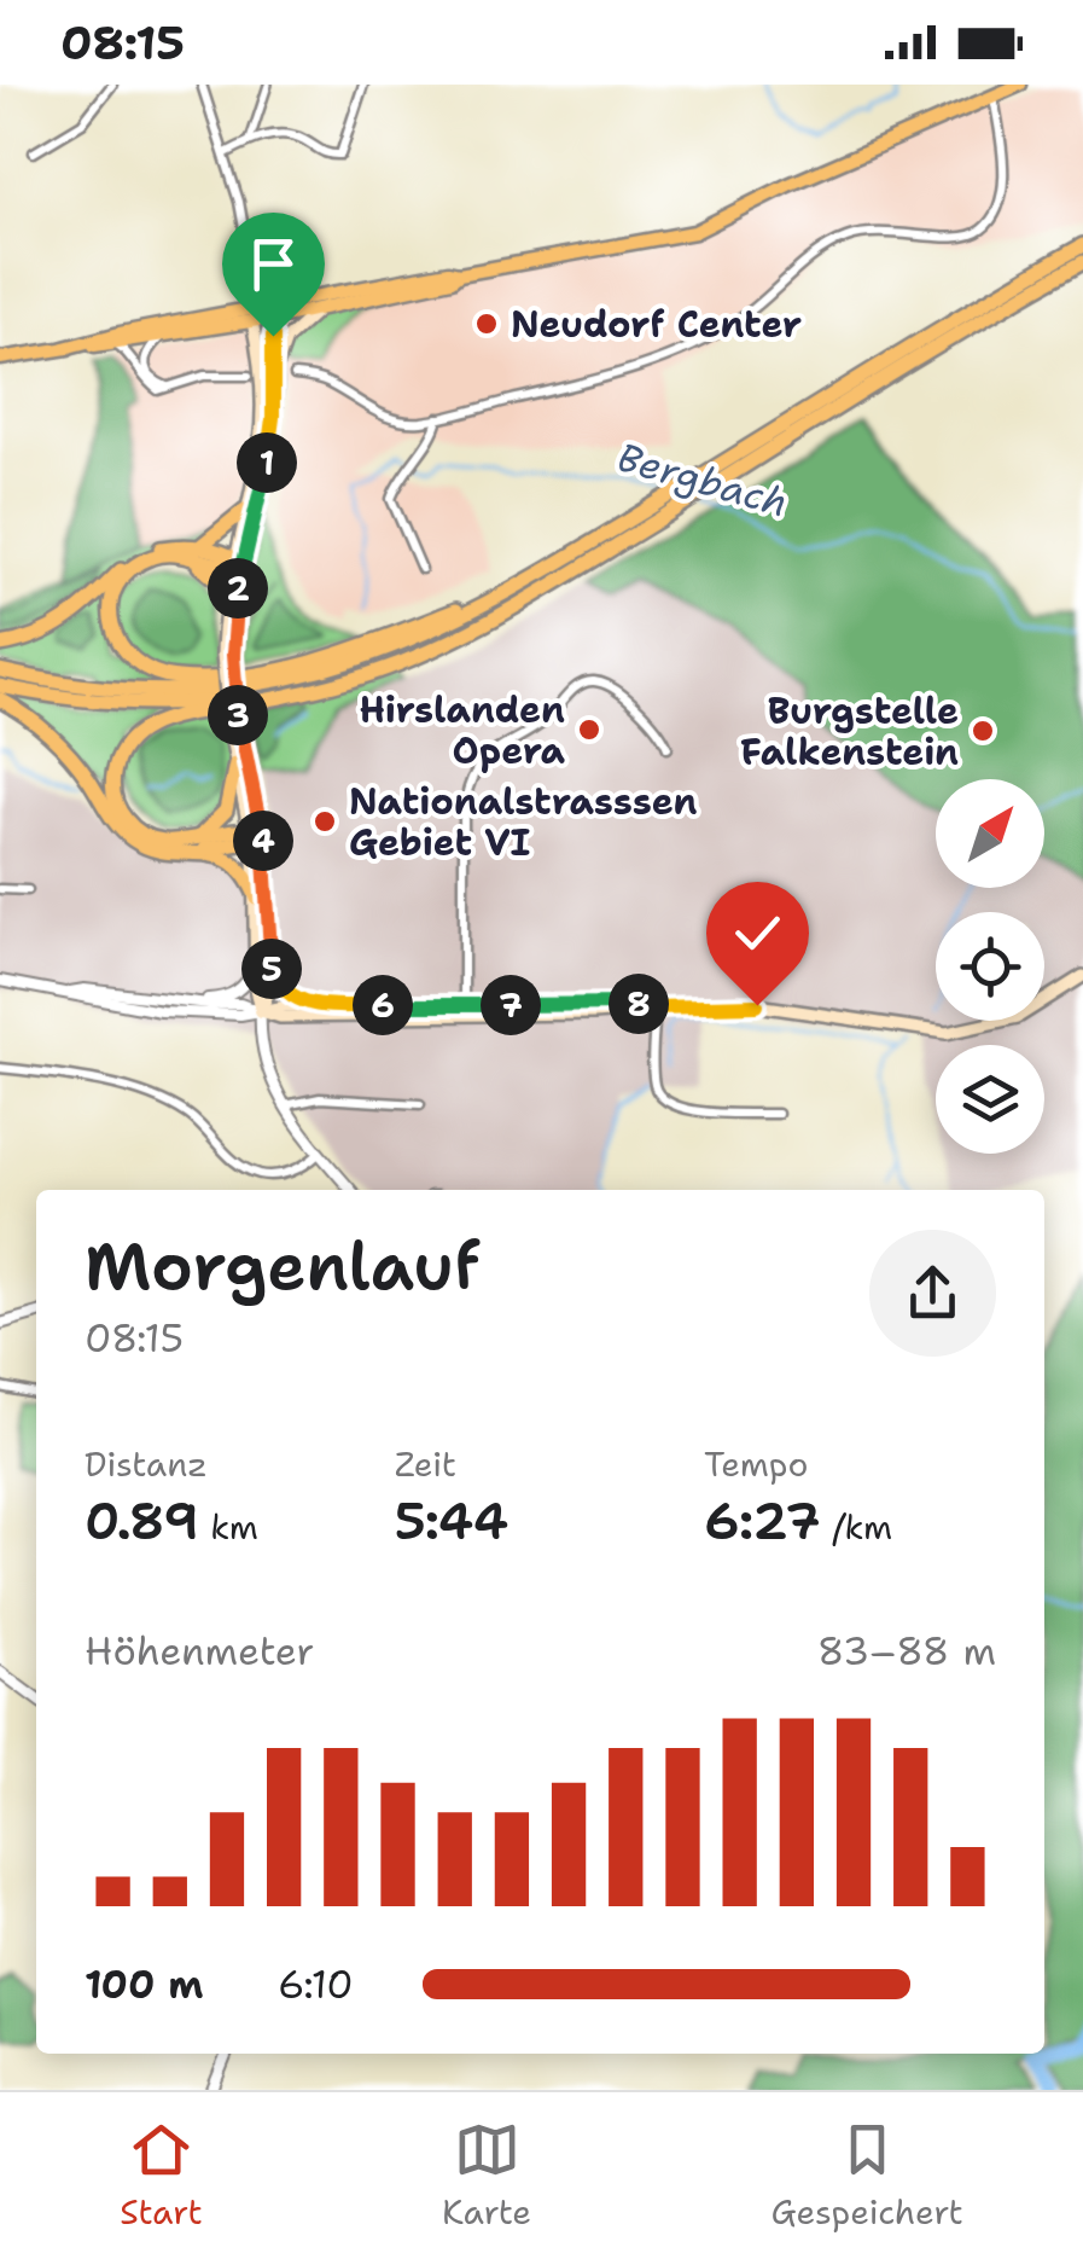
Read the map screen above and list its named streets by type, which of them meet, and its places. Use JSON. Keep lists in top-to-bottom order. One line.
{"water":["Bergbach"],"places":["Neudorf Center","Hirslanden Opera","Burgstelle Falkenstein","Nationalstrasssen Gebiet VI"],"north":"top right","page":{"status":"08:15","pins":["1","2","3","4","5","8","6","7"],"heading":["Morgenlauf","08:15"],"stats":[["Distanz","0.89 km"],["Zeit","5:44"],["Tempo","6:27 /km"]],"chart":["Höhenmeter","83–88 m"],"list":[{"name":"100 m","note":"6:10"}],"tabs":["Start","Karte","Gespeichert"]}}
